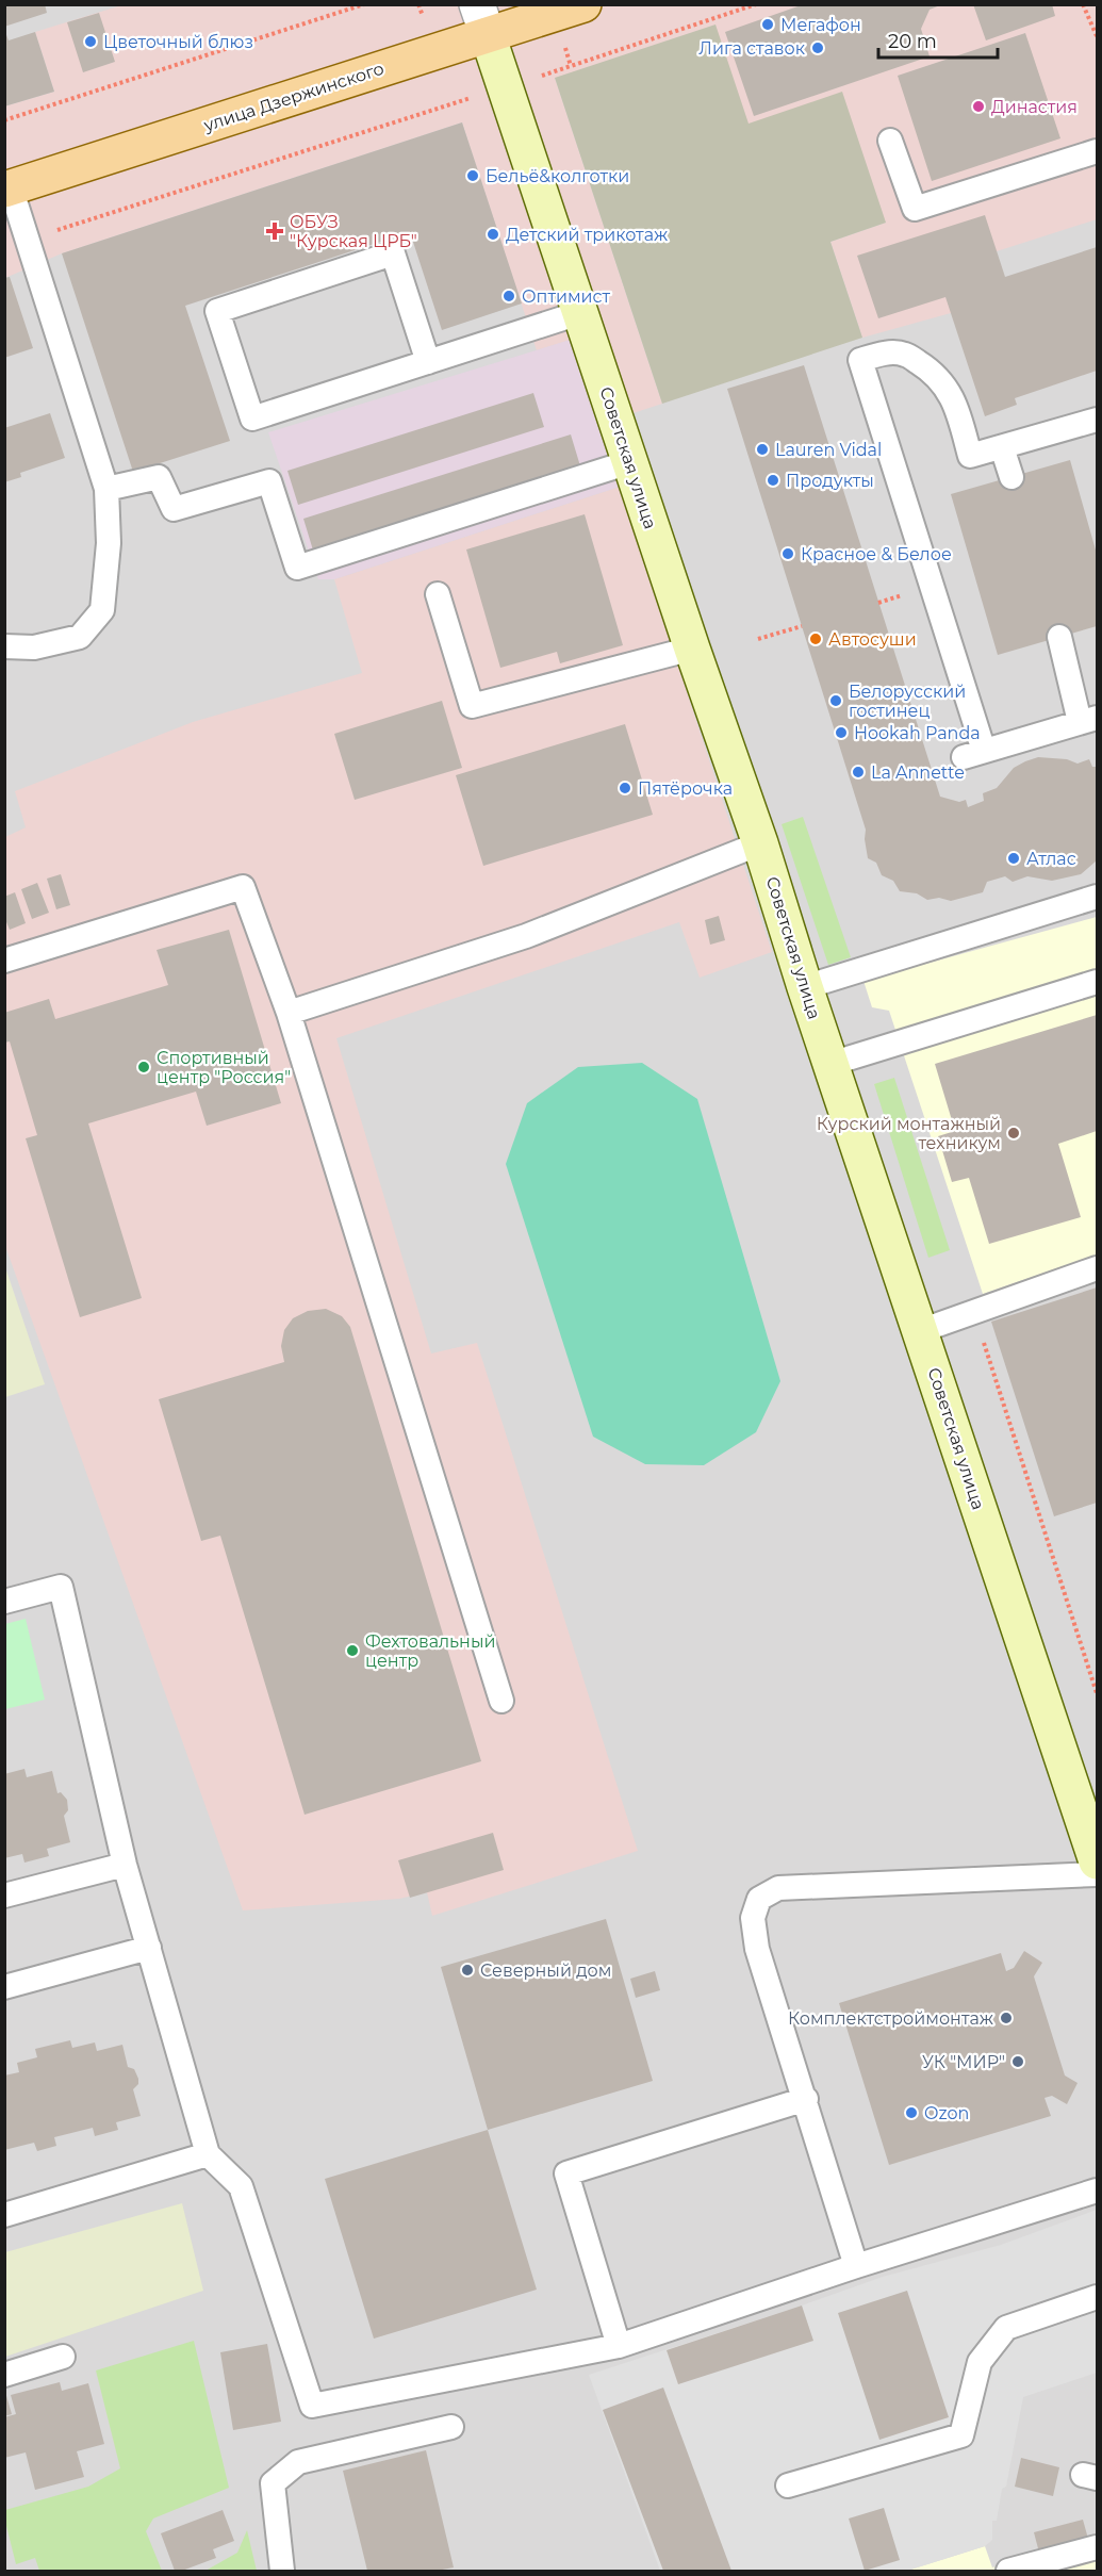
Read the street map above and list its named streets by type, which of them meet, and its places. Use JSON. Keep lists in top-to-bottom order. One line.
{"streets":{"main road":["улица Дзержинского"],"street":["Советская улица"]},"crossings":[["улица Дзержинского","Советская улица"]],"places":{"other":["Мегафон","Цветочный блюз","Лига ставок","Династия","Бельё&колготки","Детский трикотаж","Оптимист","Lauren Vidal","Продукты","Красное & Белое","Автосуши","Белорусский гостинец","Hookah Panda","La Annette","Пятёрочка","Атлас","Спортивный центр \"Россия\"","Курский монтажный техникум","Фехтовальный центр","Северный дом","Комплектстроймонтаж","УК \"МИР\"","Ozon"],"health":["ОБУЗ \"Курская ЦРБ\""]},"scale_bar":"20 m"}
